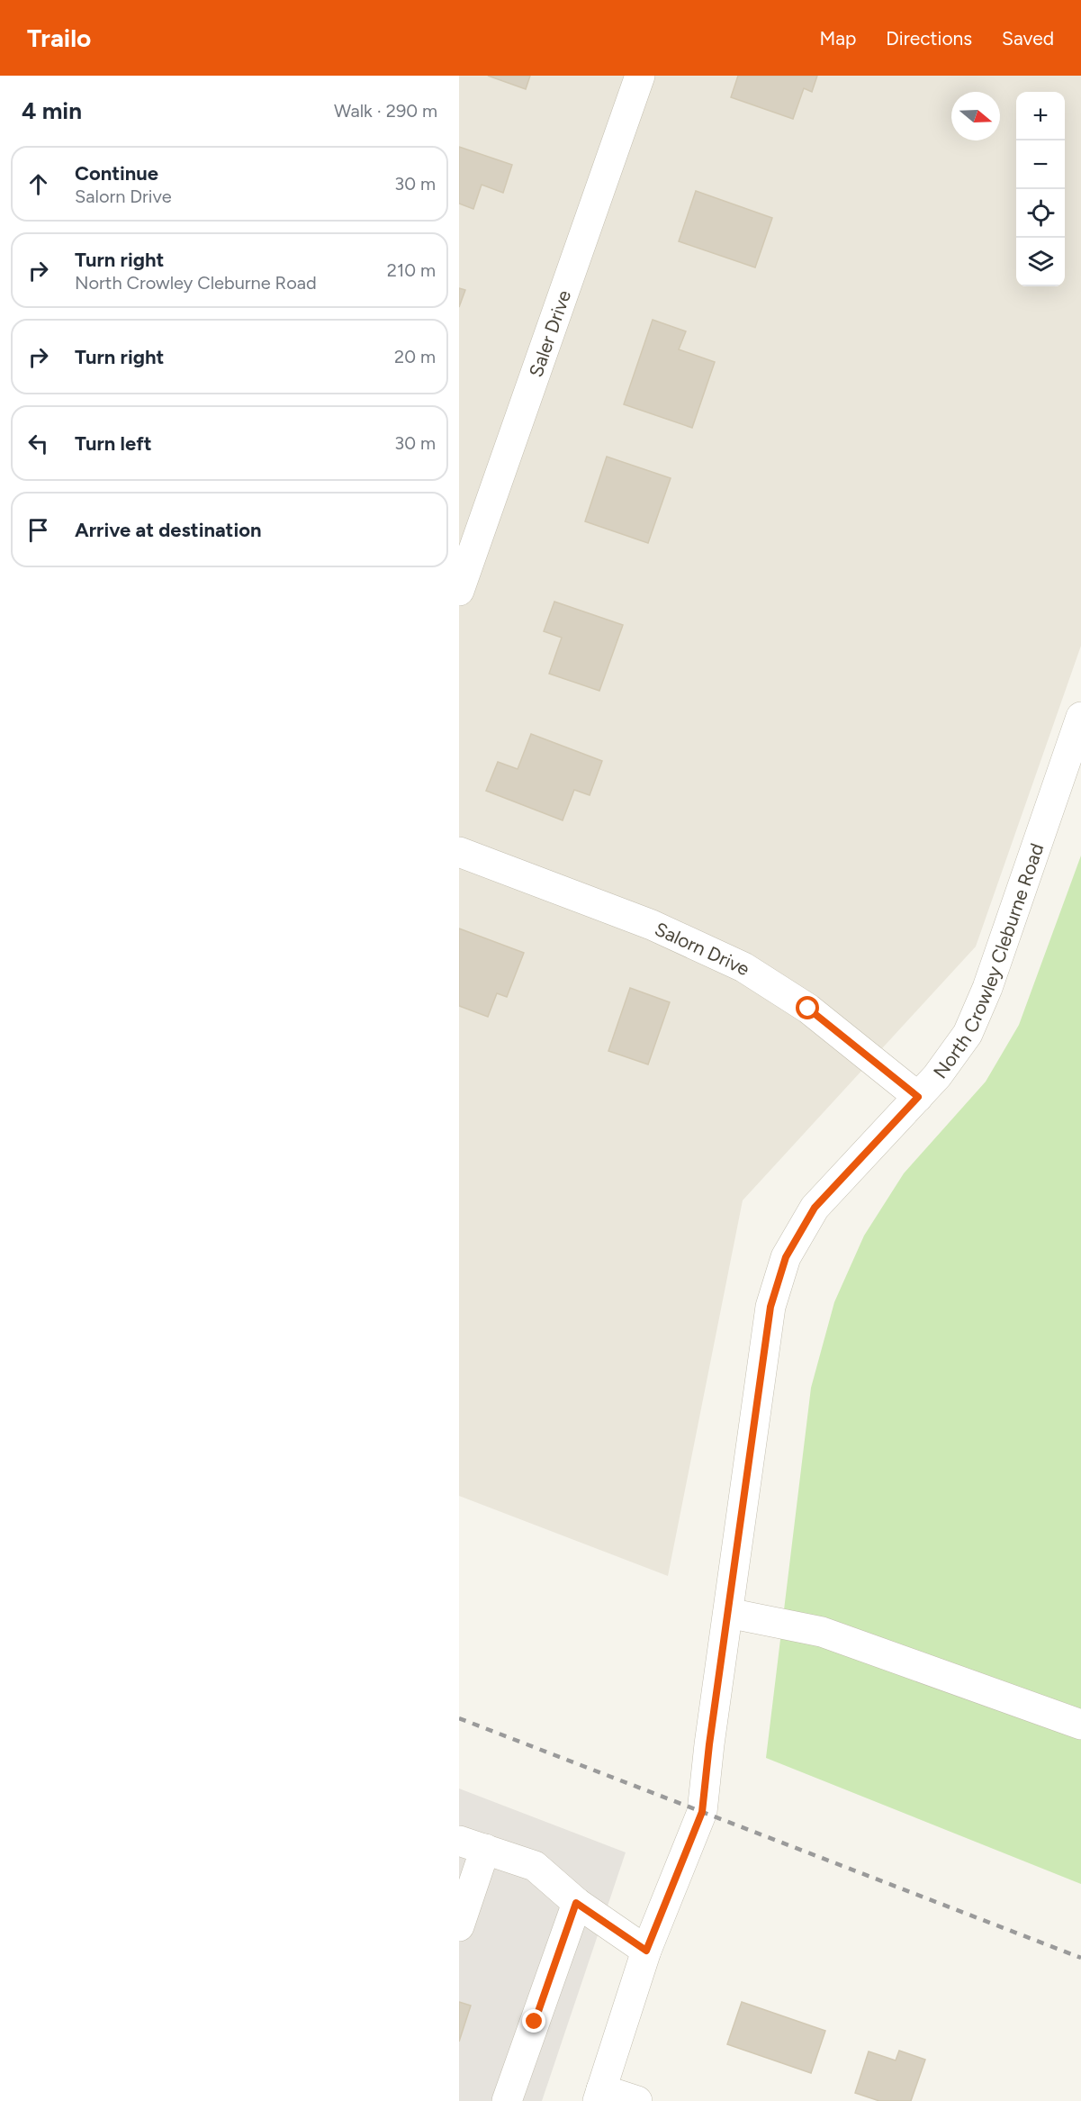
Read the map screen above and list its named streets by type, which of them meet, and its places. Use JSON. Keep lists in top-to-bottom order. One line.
{"streets":{"street":["Saler Drive","Salorn Drive","North Crowley Cleburne Road"]},"crossings":[["Salorn Drive","North Crowley Cleburne Road"]],"north":"right","page":{"header":"Trailo","nav":["Map","Directions","Saved"],"heading":["4 min","Walk · 290 m"],"map_buttons":["+","−"],"list":[["Continue","Salorn Drive","30 m"],["Turn right","North Crowley Cleburne Road","210 m"],["Turn right","20 m"],["Turn left","30 m"],"Arrive at destination"]}}
